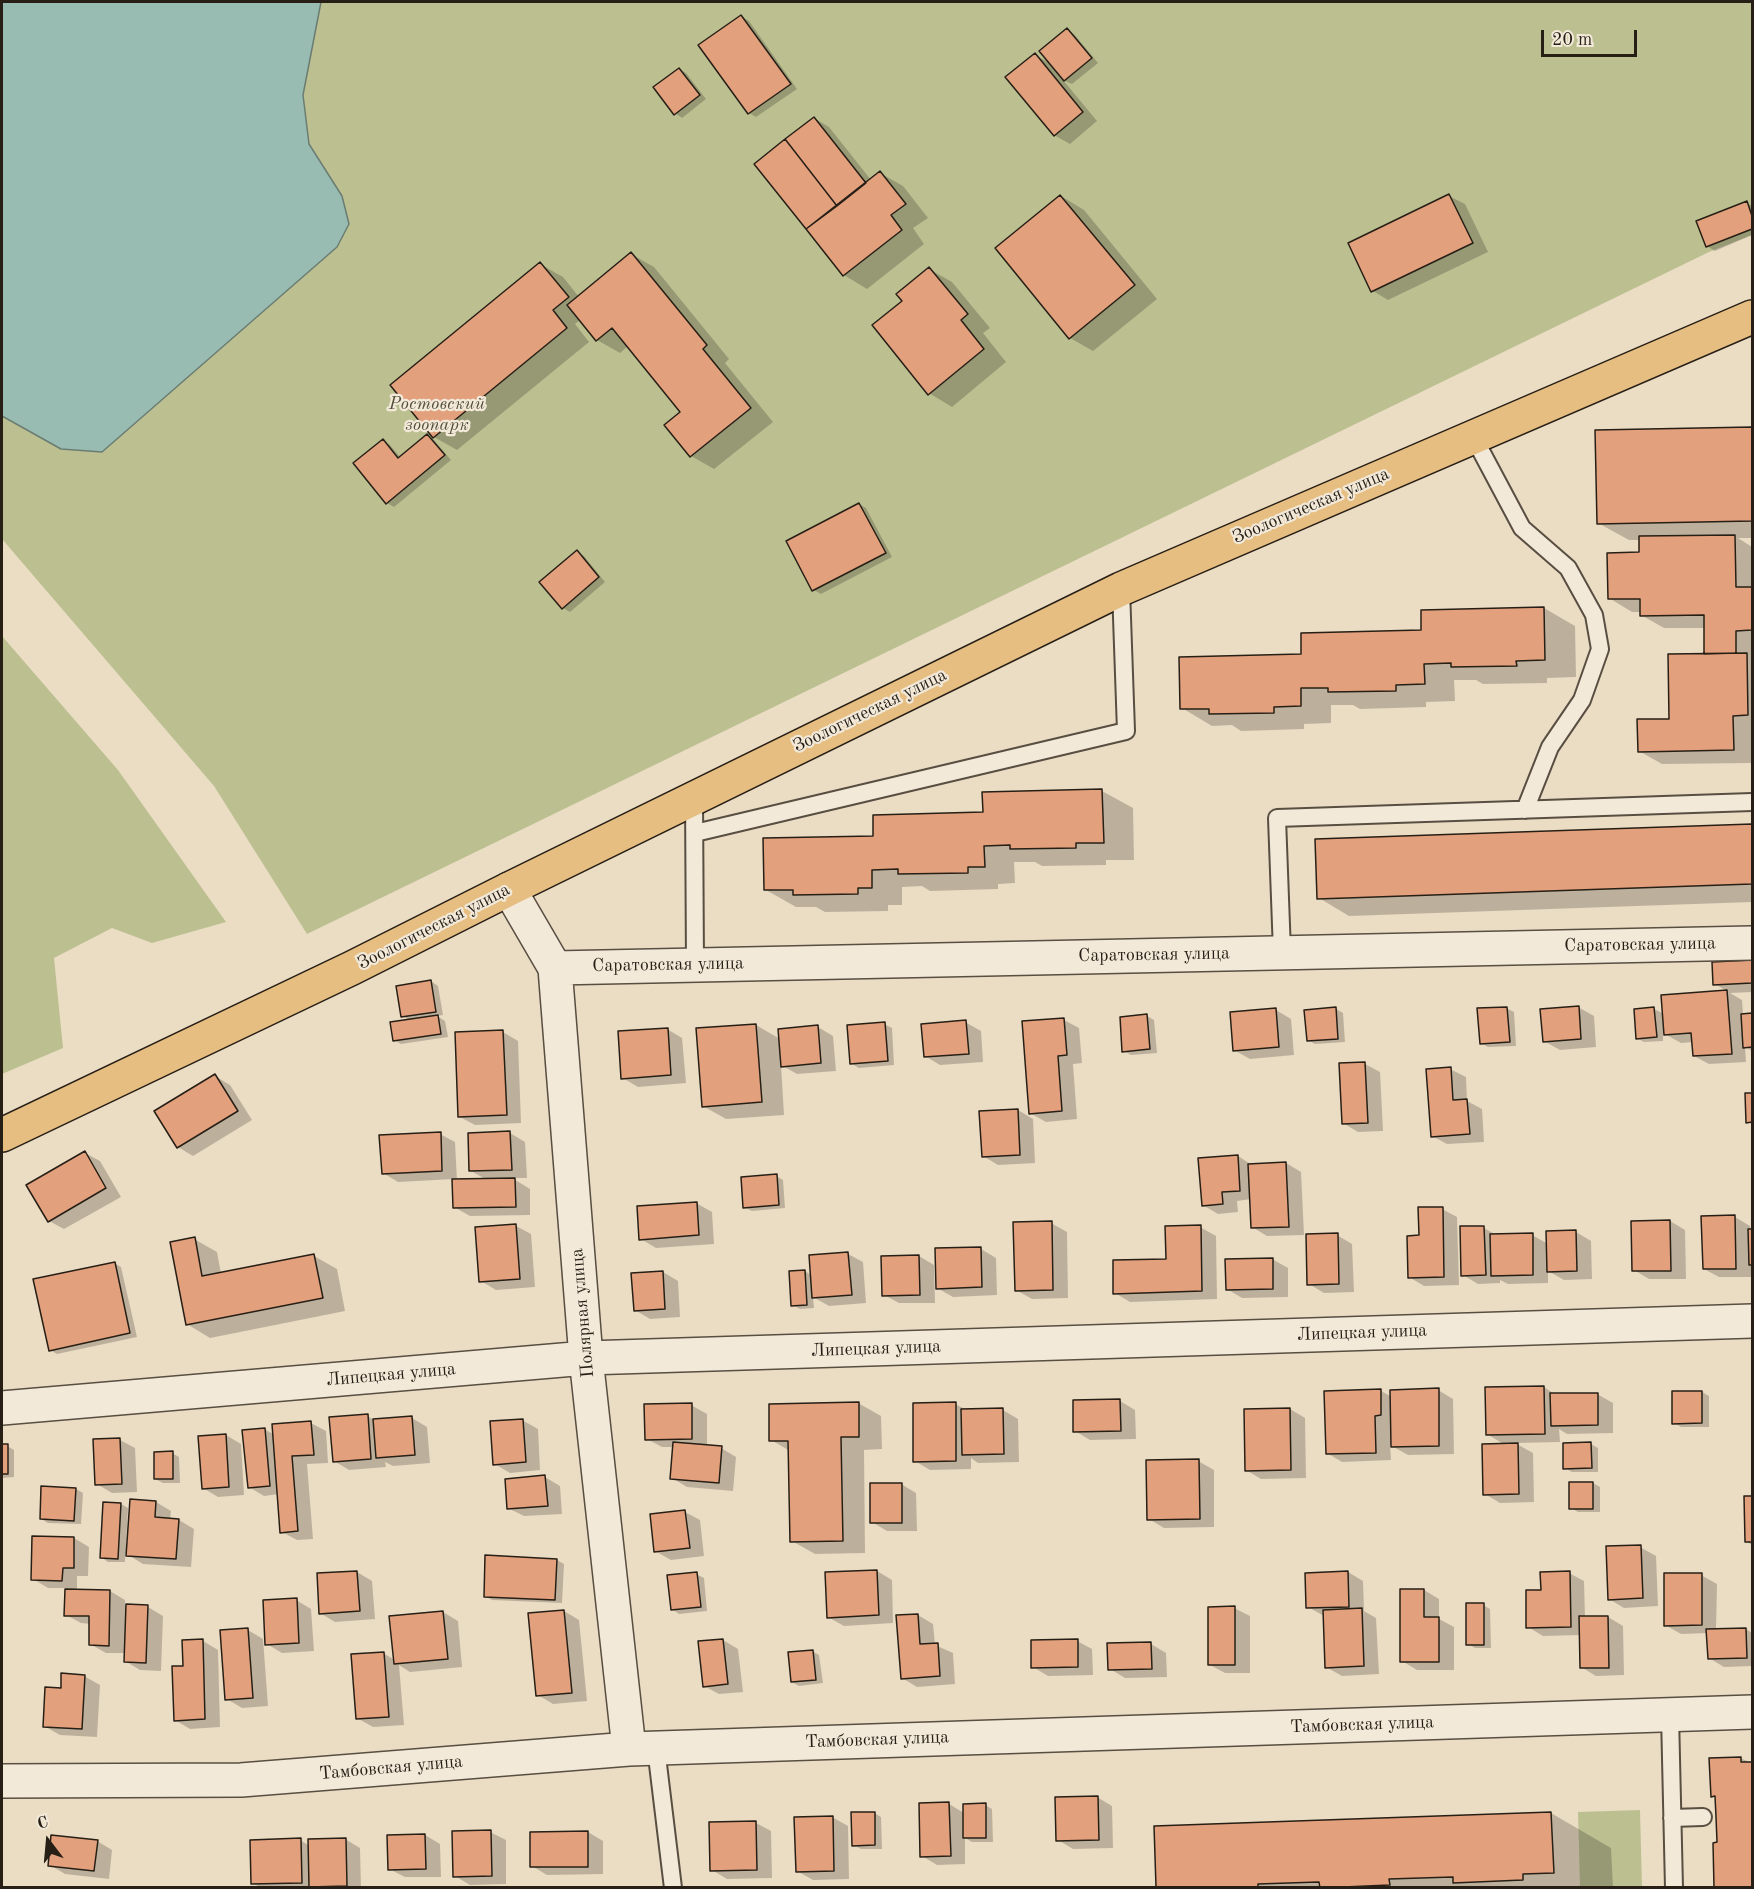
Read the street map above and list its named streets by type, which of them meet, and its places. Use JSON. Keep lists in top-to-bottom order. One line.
{"streets":{"main road":["Зоологическая улица"],"street":["Саратовская улица","Полярная улица","Липецкая улица","Тамбовская улица"]},"crossings":[["Зоологическая улица","Полярная улица"],["Саратовская улица","Полярная улица"],["Полярная улица","Липецкая улица"],["Полярная улица","Тамбовская улица"]],"parks":["Ростовский зоопарк"],"scale_bar":"20 m","north":"top"}
